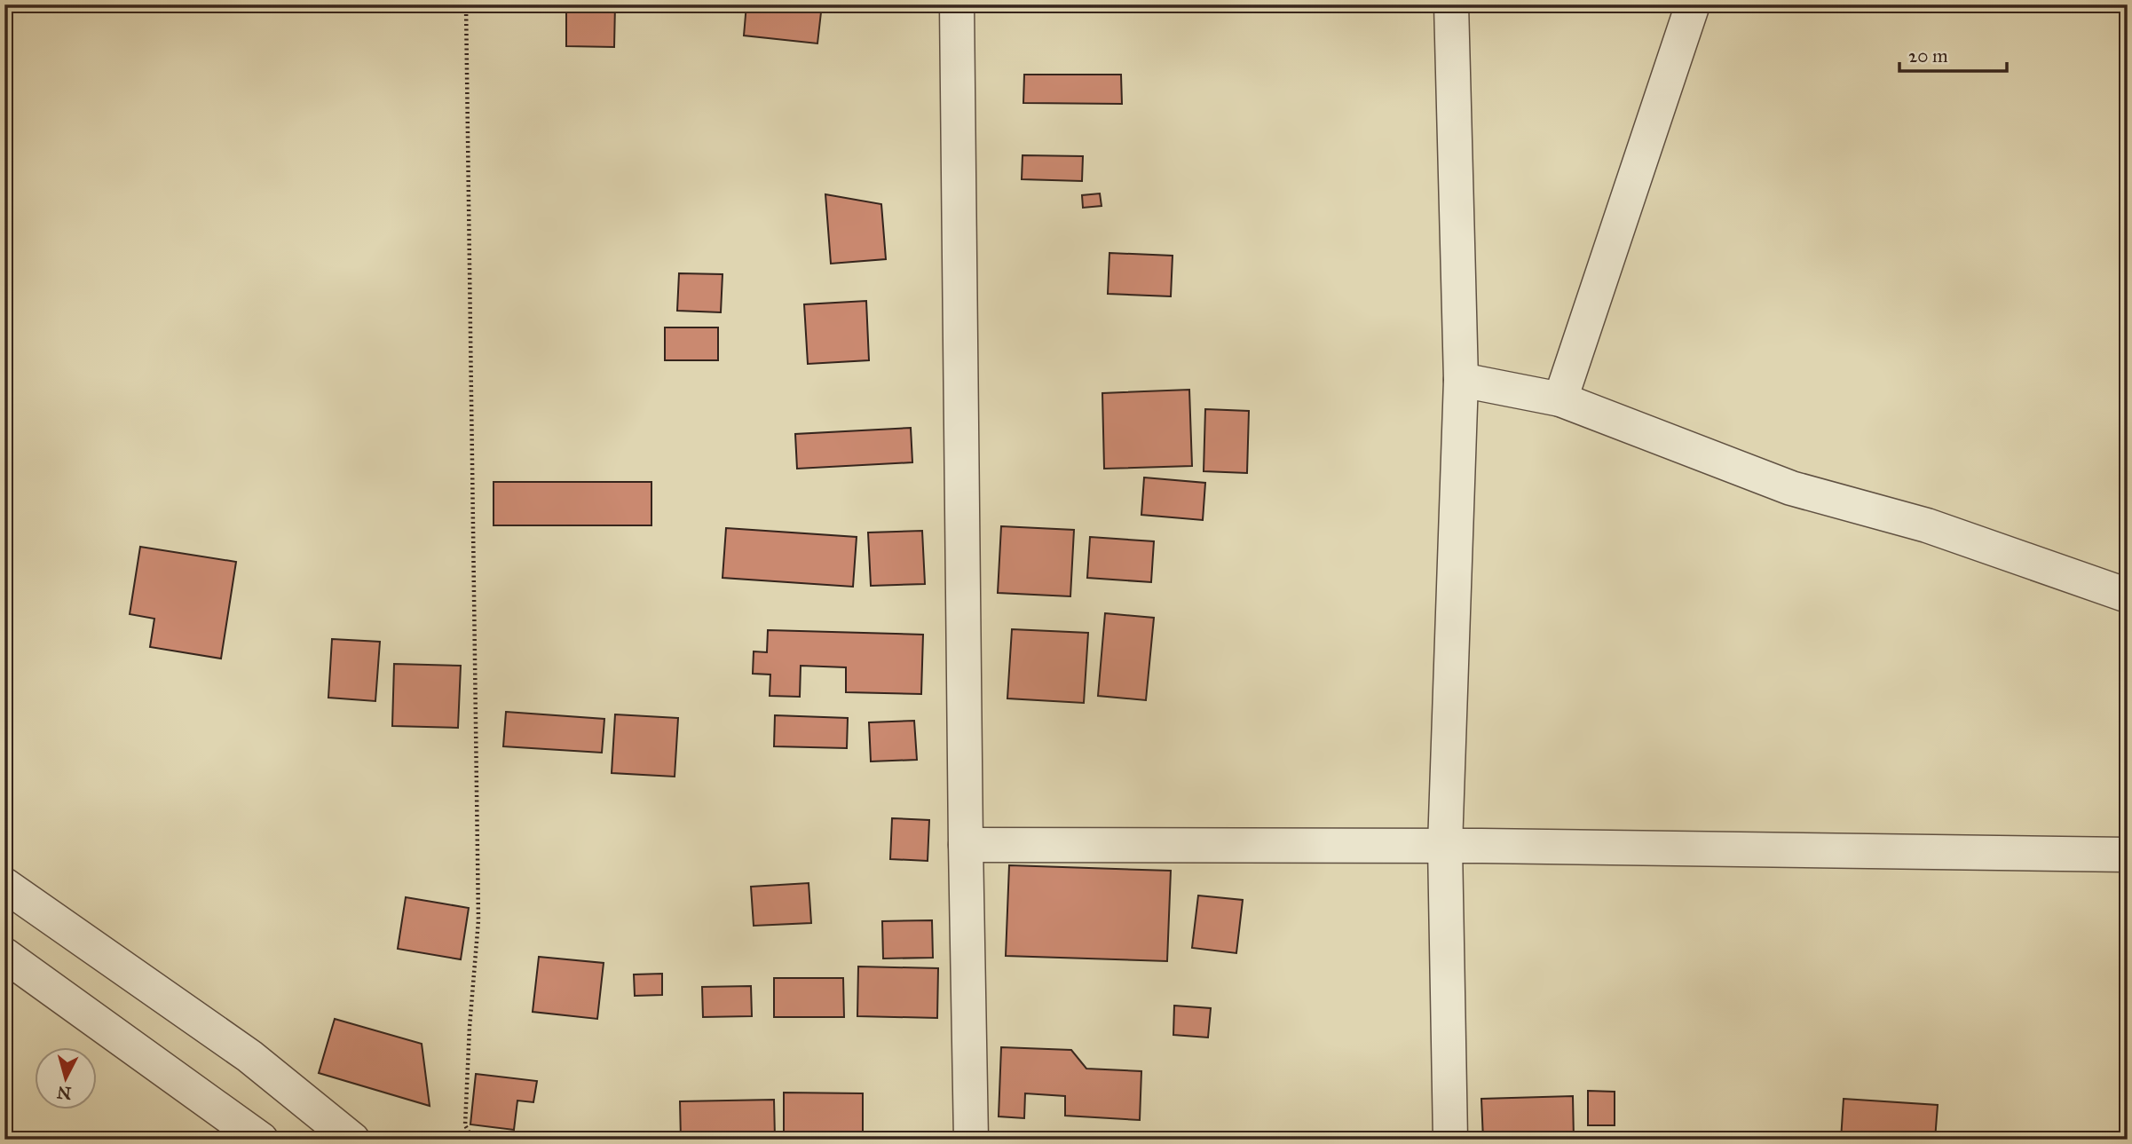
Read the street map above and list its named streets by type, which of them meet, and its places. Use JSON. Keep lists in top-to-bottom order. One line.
{"scale_bar":"20 m","north":"bottom"}
